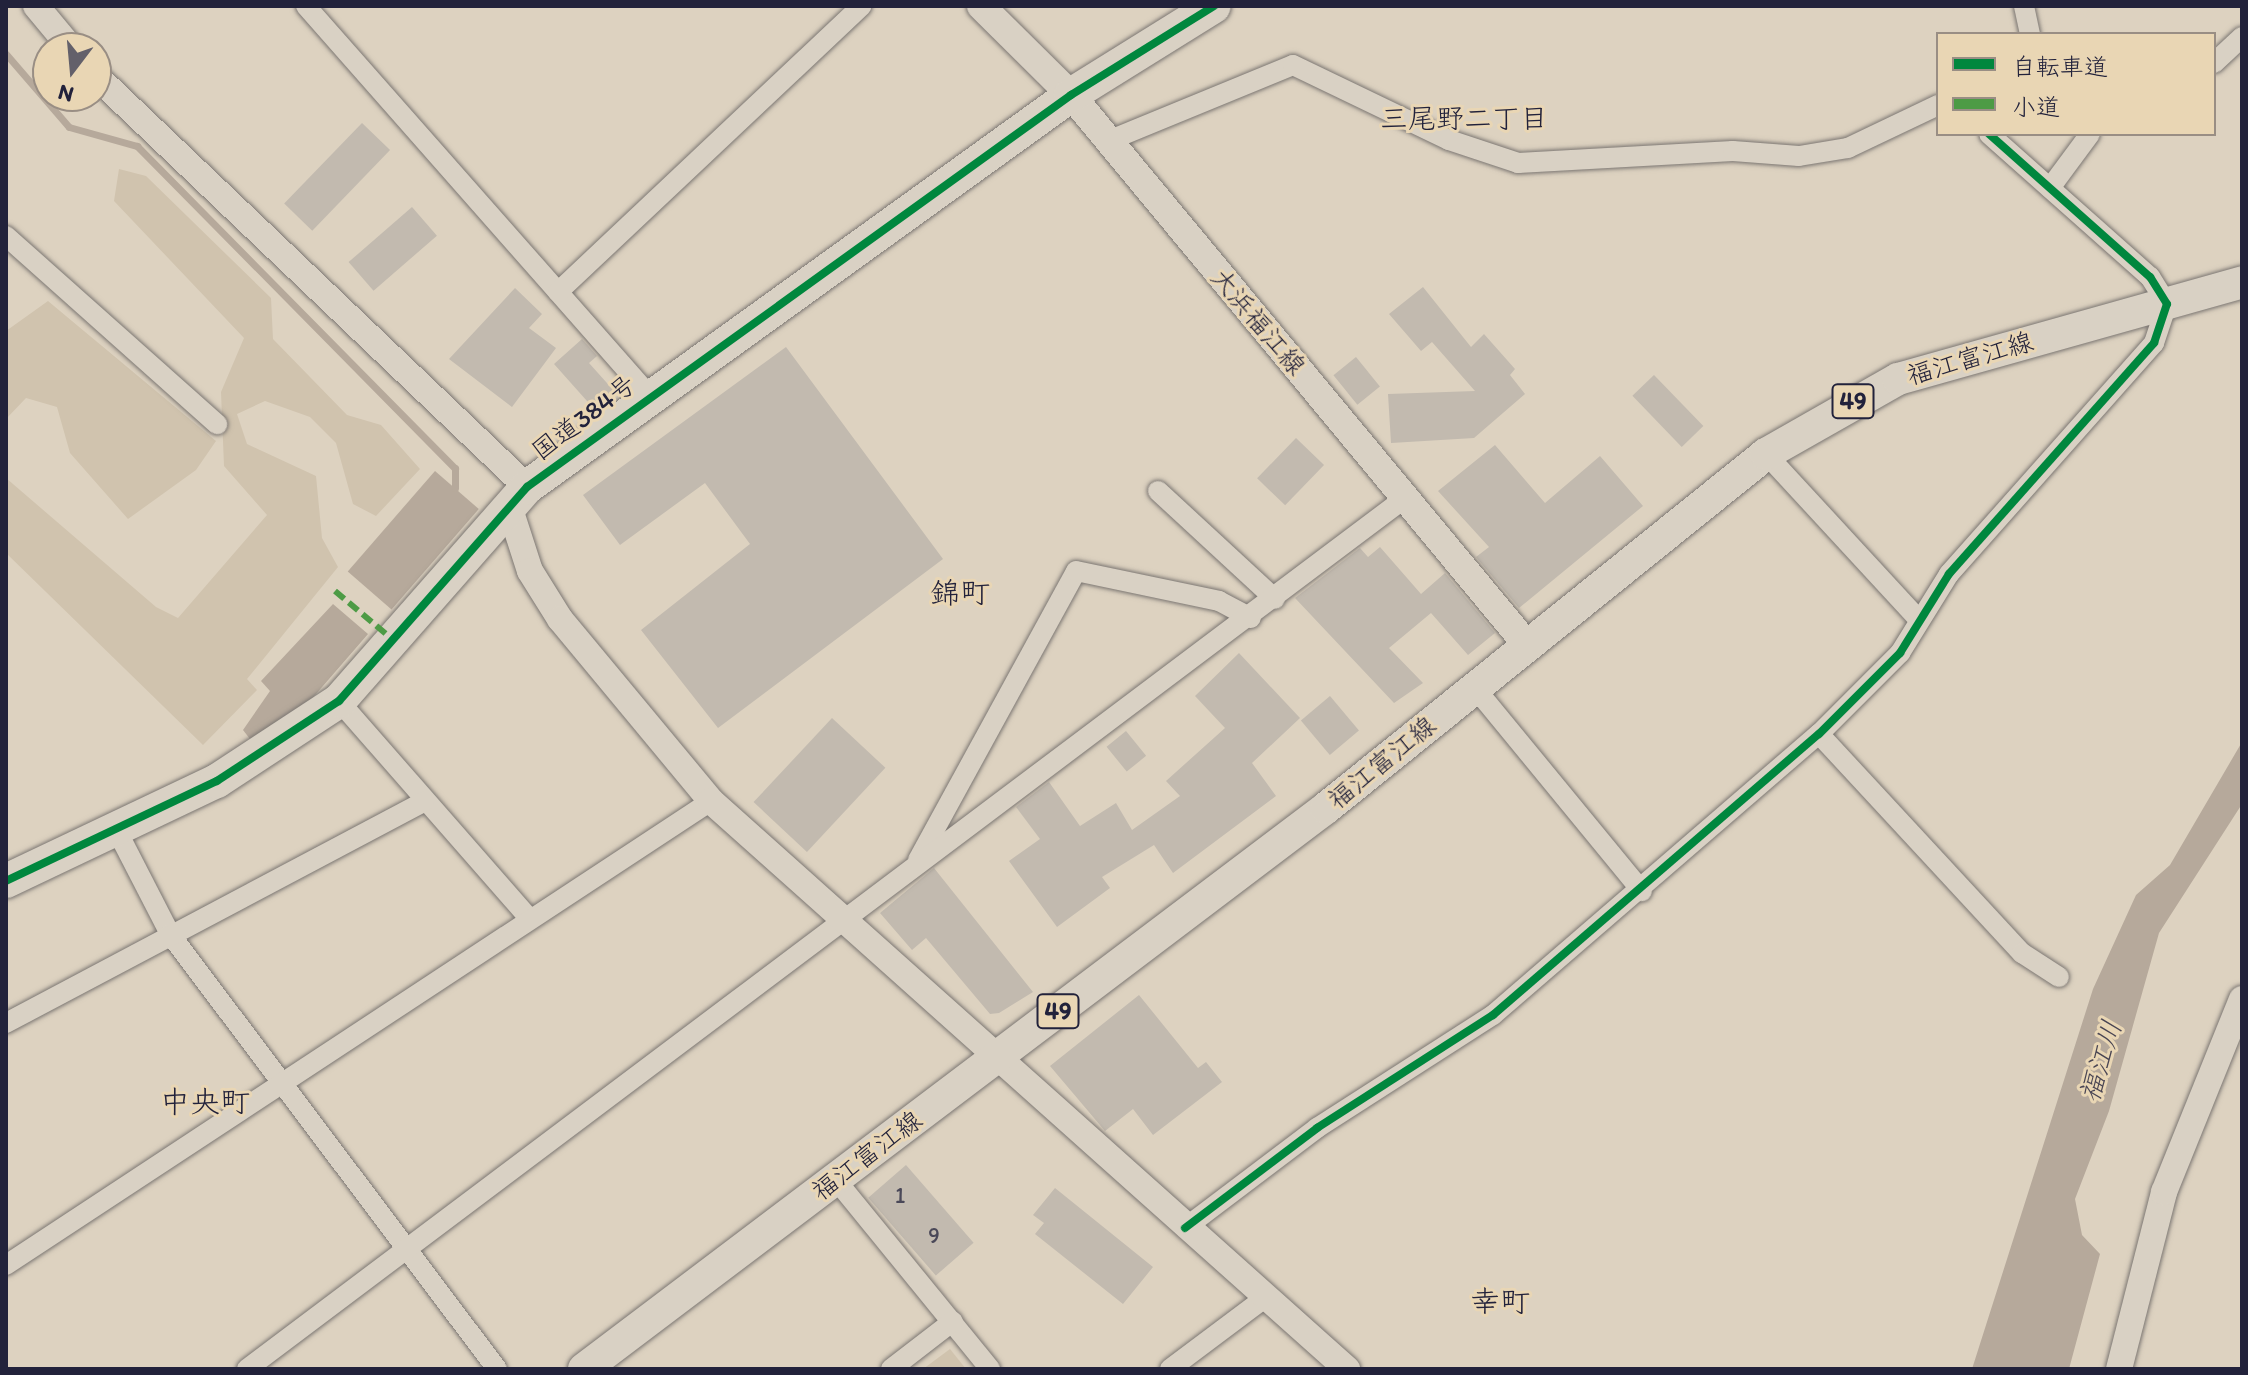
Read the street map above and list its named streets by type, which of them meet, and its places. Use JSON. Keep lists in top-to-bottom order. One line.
{"streets":{"highway":["国道384号"],"main road":["大浜福江線","福江富江線","49"]},"crossings":[["大浜福江線","福江富江線"],["大浜福江線","国道384号"]],"districts":["三尾野二丁目","錦町","中央町","幸町"],"water":["福江川"],"house_numbers":["1","9"],"legend":["自転車道","小道"],"north":"bottom"}
